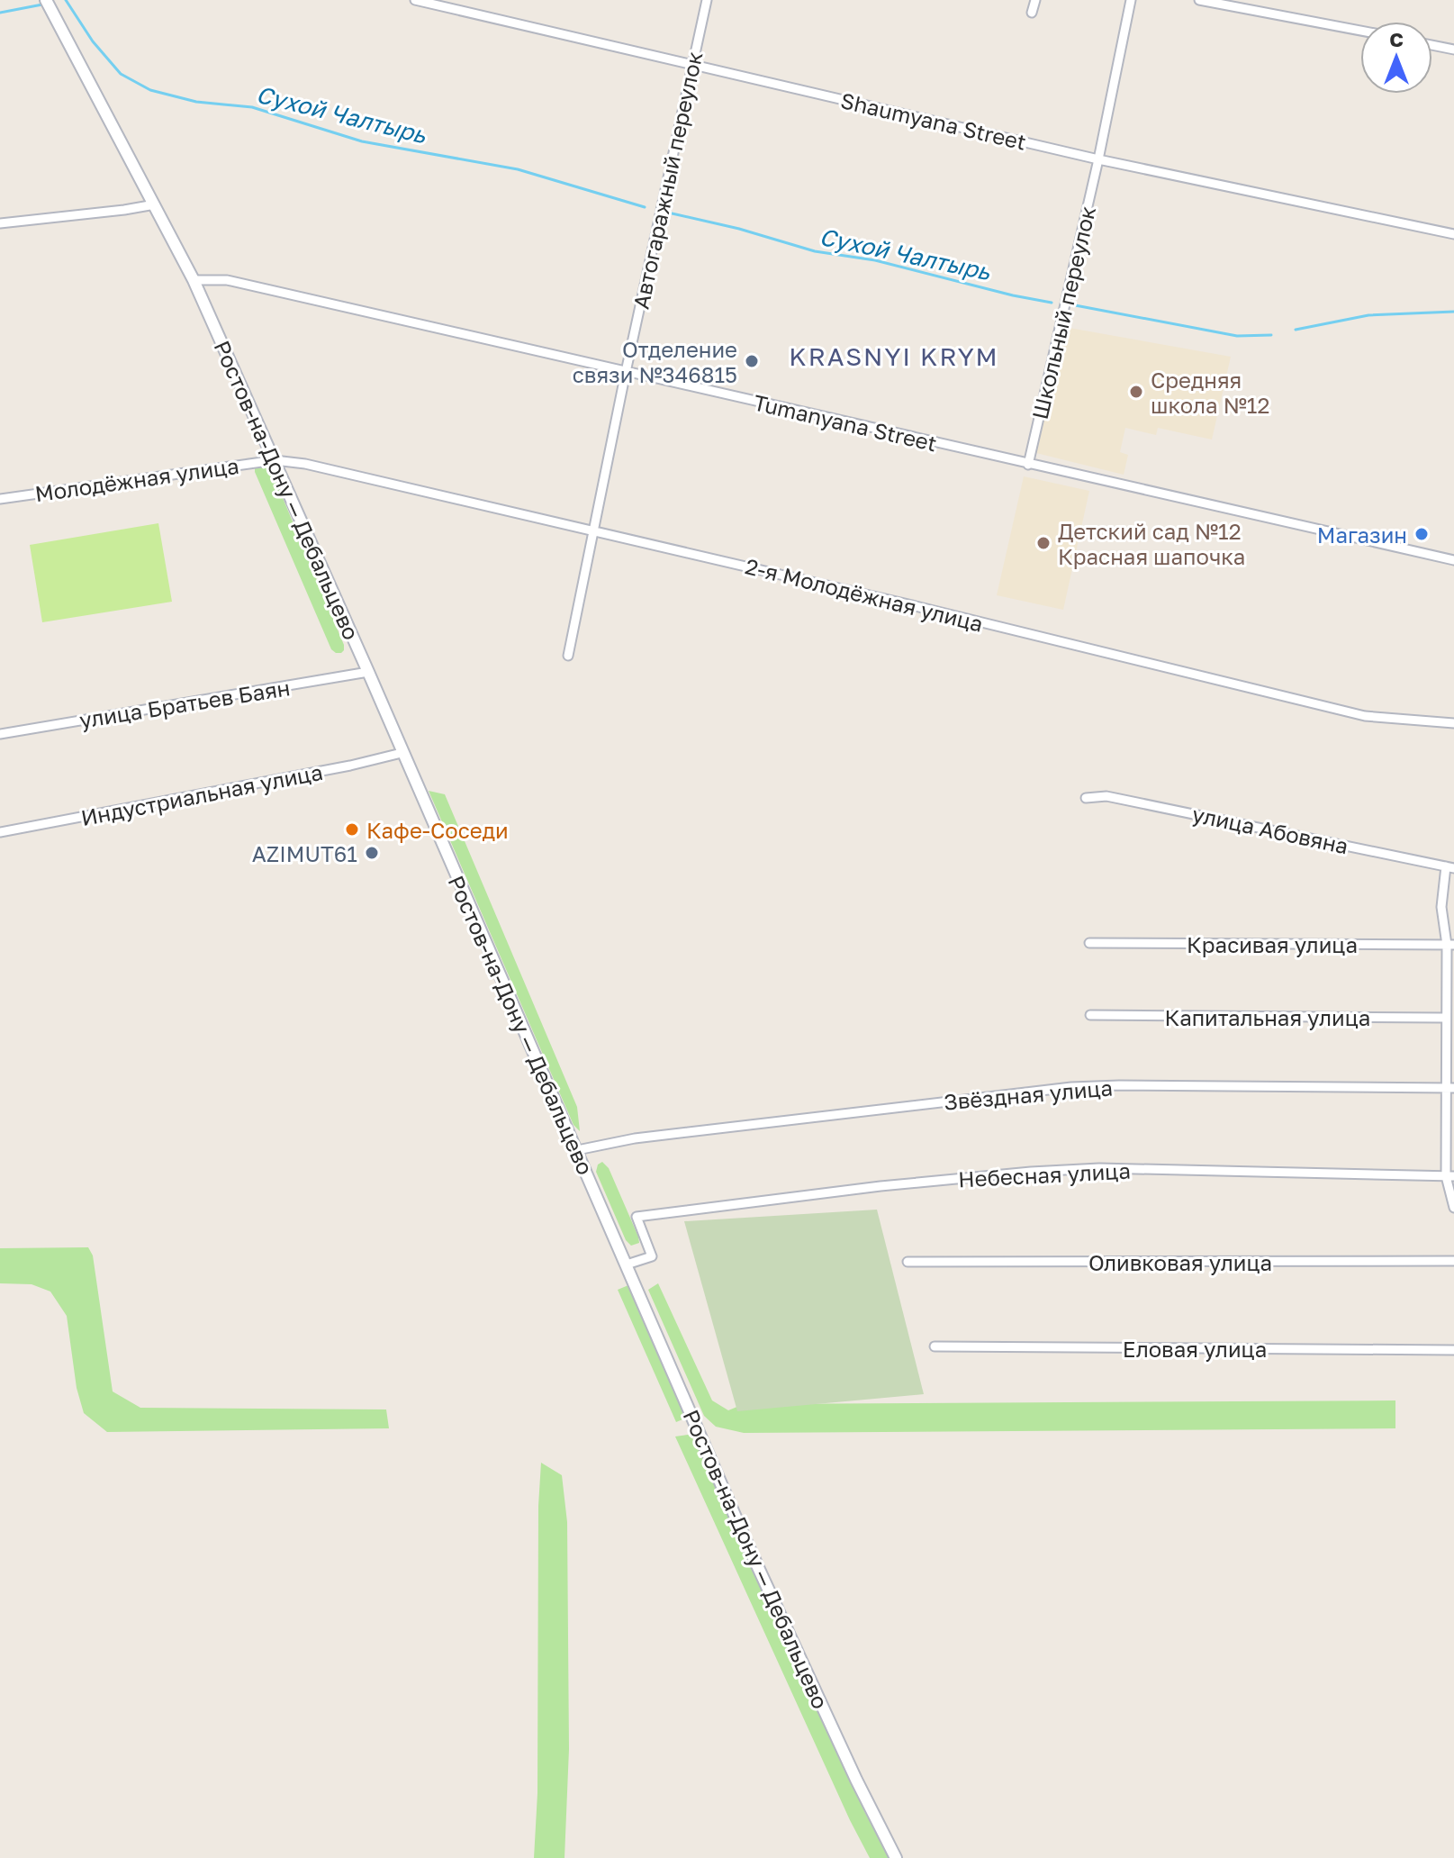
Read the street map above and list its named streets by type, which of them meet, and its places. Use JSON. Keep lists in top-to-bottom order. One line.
{"streets":{"street":["Shaumyana Street","Автогаражный переулок","Школьный переулок","Tumanyana Street","Молодёжная улица","Ростов-на-Дону — Дебальцево","2-я Молодёжная улица","улица Братьев Баян","Индустриальная улица","улица Абовяна","Красивая улица","Капитальная улица","Звёздная улица","Небесная улица","Оливковая улица","Еловая улица"]},"crossings":[["Shaumyana Street","Автогаражный переулок"],["Shaumyana Street","Школьный переулок"],["Автогаражный переулок","Tumanyana Street"],["Автогаражный переулок","2-я Молодёжная улица"],["Школьный переулок","Tumanyana Street"],["Tumanyana Street","Ростов-на-Дону — Дебальцево"],["Молодёжная улица","Ростов-на-Дону — Дебальцево"],["Молодёжная улица","2-я Молодёжная улица"],["Ростов-на-Дону — Дебальцево","2-я Молодёжная улица"],["Ростов-на-Дону — Дебальцево","улица Братьев Баян"],["Ростов-на-Дону — Дебальцево","Индустриальная улица"],["Ростов-на-Дону — Дебальцево","Звёздная улица"],["Ростов-на-Дону — Дебальцево","Небесная улица"]],"districts":["KRASNYI KRYM"],"water":["Сухой Чалтырь"],"places":["Отделение связи №346815","Средняя школа №12","Магазин","Детский сад №12 Красная шапочка","Кафе-Соседи","AZIMUT61"],"north":"top"}
